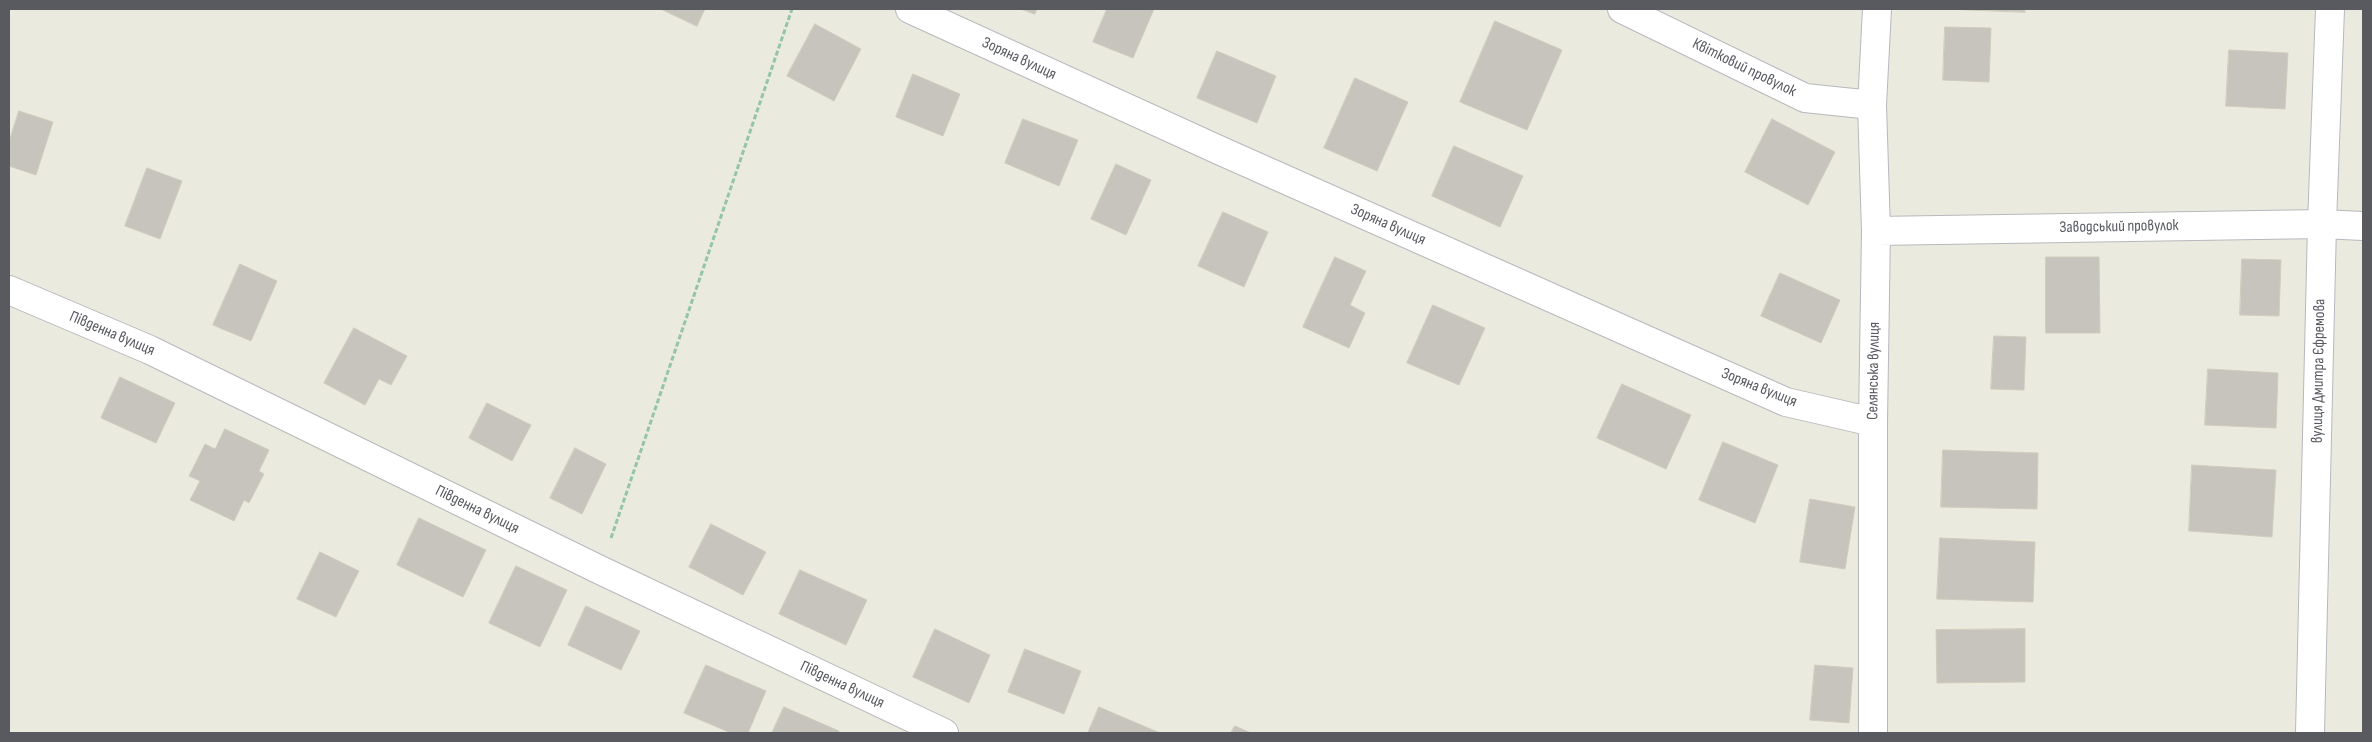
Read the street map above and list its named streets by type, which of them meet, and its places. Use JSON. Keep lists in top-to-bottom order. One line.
{"streets":{"street":["Зоряна вулиця","Квітковий провулок","Заводський провулок","Південна вулиця","Селянська вулиця","вулиця Дмитра Єфремова"]},"crossings":[["Зоряна вулиця","Селянська вулиця"],["Квітковий провулок","Селянська вулиця"],["Заводський провулок","Селянська вулиця"],["Заводський провулок","вулиця Дмитра Єфремова"]]}
